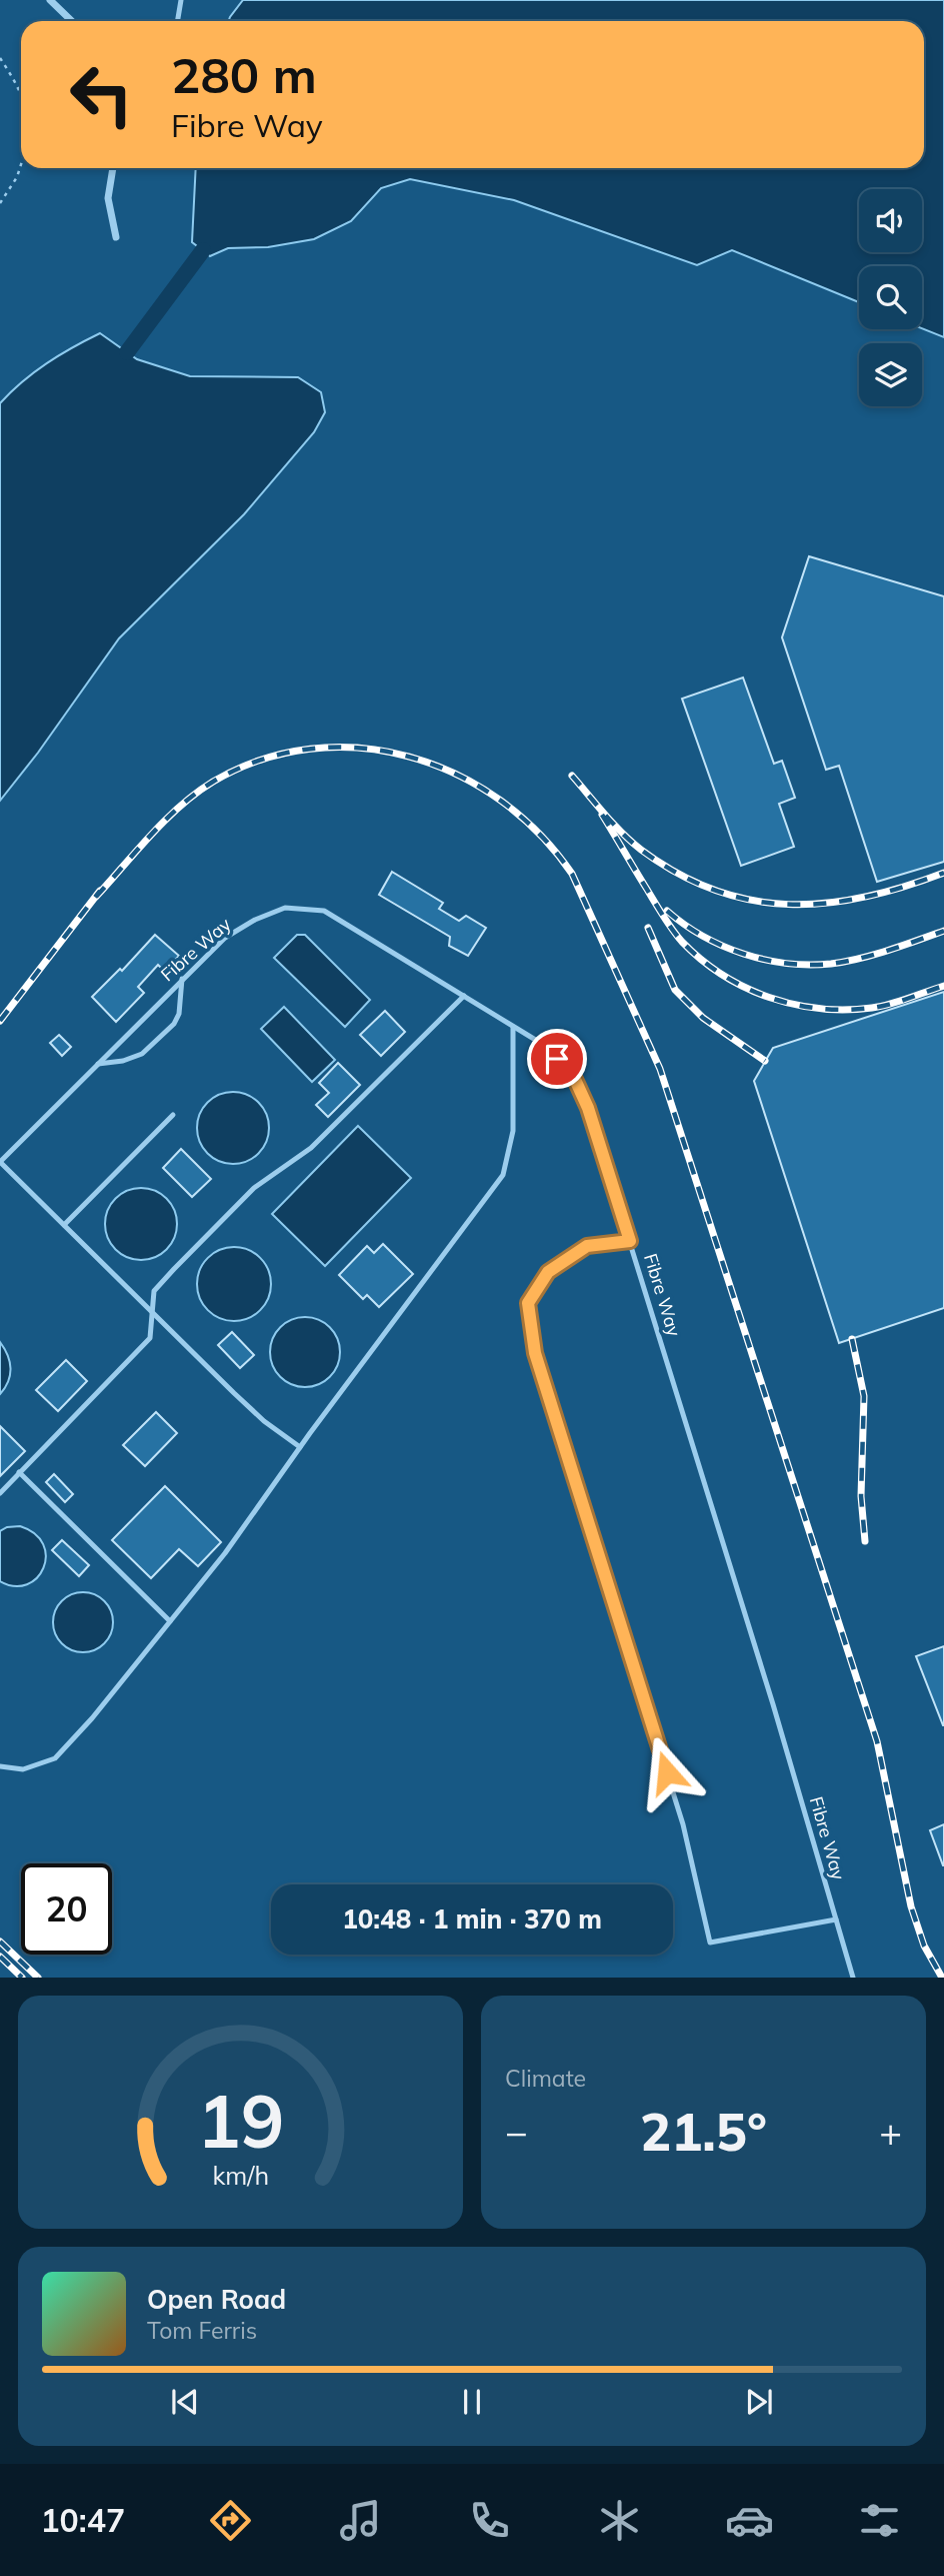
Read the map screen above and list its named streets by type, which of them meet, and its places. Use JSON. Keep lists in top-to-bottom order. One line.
{"streets":{"lane":["Fibre Way"]},"page":{"turn":["280 m","Fibre Way"],"limit":"20","trip":"10:48 · 1 min · 370 m","tile":"Climate","heat":["−","21.5°","+"],"song":["Open Road","Tom Ferris"],"tabs":"10:47","gauge":["19","km/h"]}}
